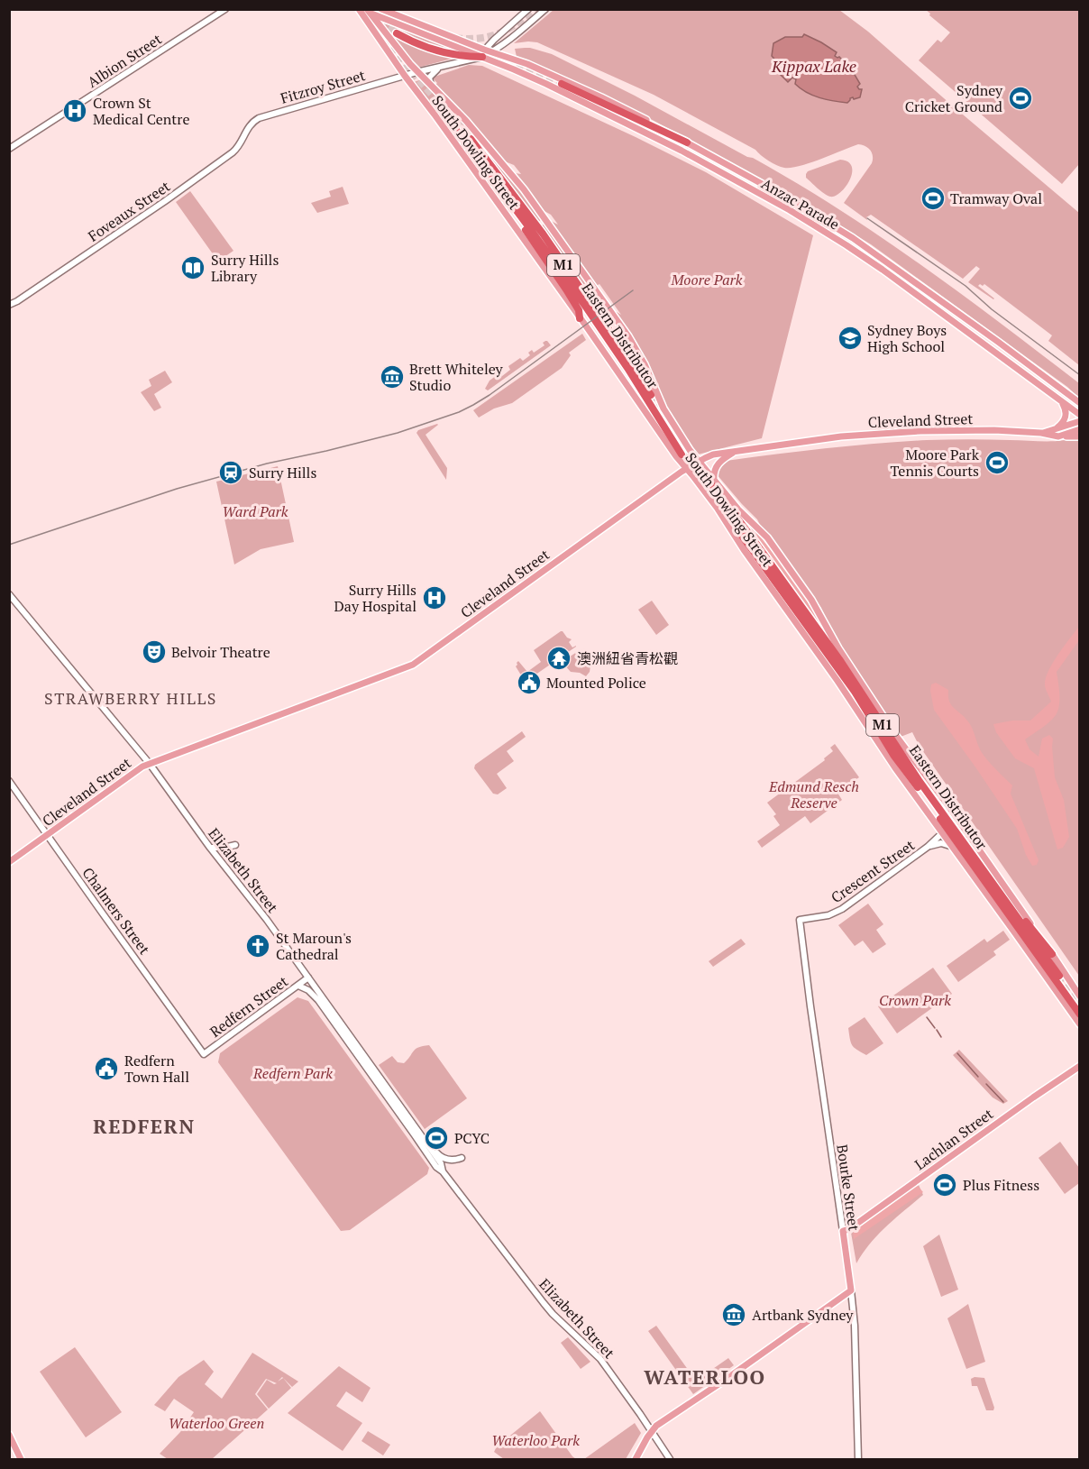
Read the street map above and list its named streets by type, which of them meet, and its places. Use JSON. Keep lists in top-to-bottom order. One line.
{"streets":{"highway":["M1","Eastern Distributor"],"main road":["Albion Street","Fitzroy Street","South Dowling Street","Anzac Parade","Foveaux Street","Cleveland Street","Elizabeth Street","Crescent Street","Chalmers Street","Redfern Street","Lachlan Street","Bourke Street"]},"crossings":[["Fitzroy Street","South Dowling Street"],["Fitzroy Street","Anzac Parade"],["Fitzroy Street","Foveaux Street"],["South Dowling Street","M1"],["South Dowling Street","Cleveland Street"],["South Dowling Street","Crescent Street"],["M1","Eastern Distributor"],["Cleveland Street","Elizabeth Street"],["Cleveland Street","Chalmers Street"],["Elizabeth Street","Redfern Street"],["Crescent Street","Bourke Street"],["Chalmers Street","Redfern Street"],["Lachlan Street","Bourke Street"]],"districts":["STRAWBERRY HILLS","REDFERN","WATERLOO"],"water":["Kippax Lake"],"parks":["Moore Park","Ward Park","Edmund Resch Reserve","Crown Park","Redfern Park","Waterloo Green","Waterloo Park"],"places":{"sports":["Sydney Cricket Ground","Tramway Oval","Moore Park Tennis Courts","PCYC","Plus Fitness"],"hospital":["Crown St Medical Centre","Surry Hills Day Hospital"],"library":["Surry Hills Library"],"school or university":["Sydney Boys High School"],"museum":["Brett Whiteley Studio","Artbank Sydney"],"station":["Surry Hills"],"theatre":["Belvoir Theatre"],"temple":["澳洲紐省青松觀"],"public building":["Mounted Police","Redfern Town Hall"],"church":["St Maroun's Cathedral"]}}
